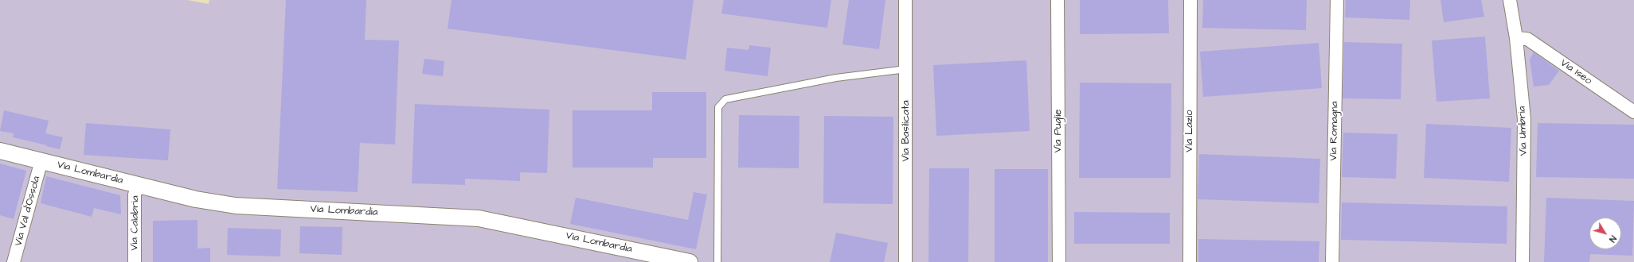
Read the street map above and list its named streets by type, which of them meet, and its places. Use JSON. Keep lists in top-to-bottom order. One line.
{"streets":{"street":["Via Iseo","Via Basilicata","Via Puglie","Via Lazio","Via Romagna","Via Umbria","Via Lombardia","Via Val d'Ossola","Via Calabria"]},"crossings":[["Via Iseo","Via Umbria"],["Via Lombardia","Via Val d'Ossola"],["Via Lombardia","Via Calabria"]],"north":"bottom right"}
